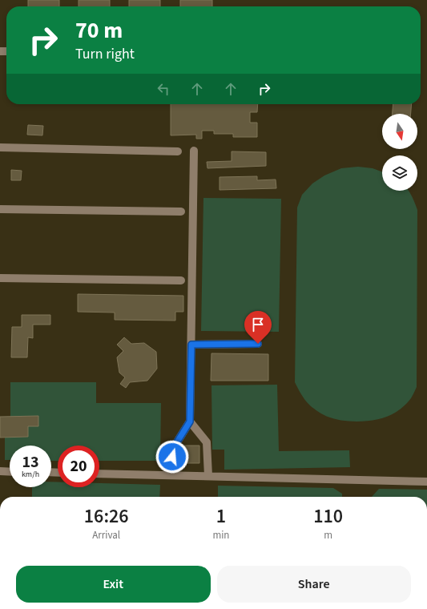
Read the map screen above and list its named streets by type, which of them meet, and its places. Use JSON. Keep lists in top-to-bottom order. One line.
{"north":"bottom","page":{"turn":["70 m","Turn right"],"speed":"13 km/h","limit":"20","eta":["16:26","Arrival","1","min","110","m"],"buttons":["Exit","Share"]}}
